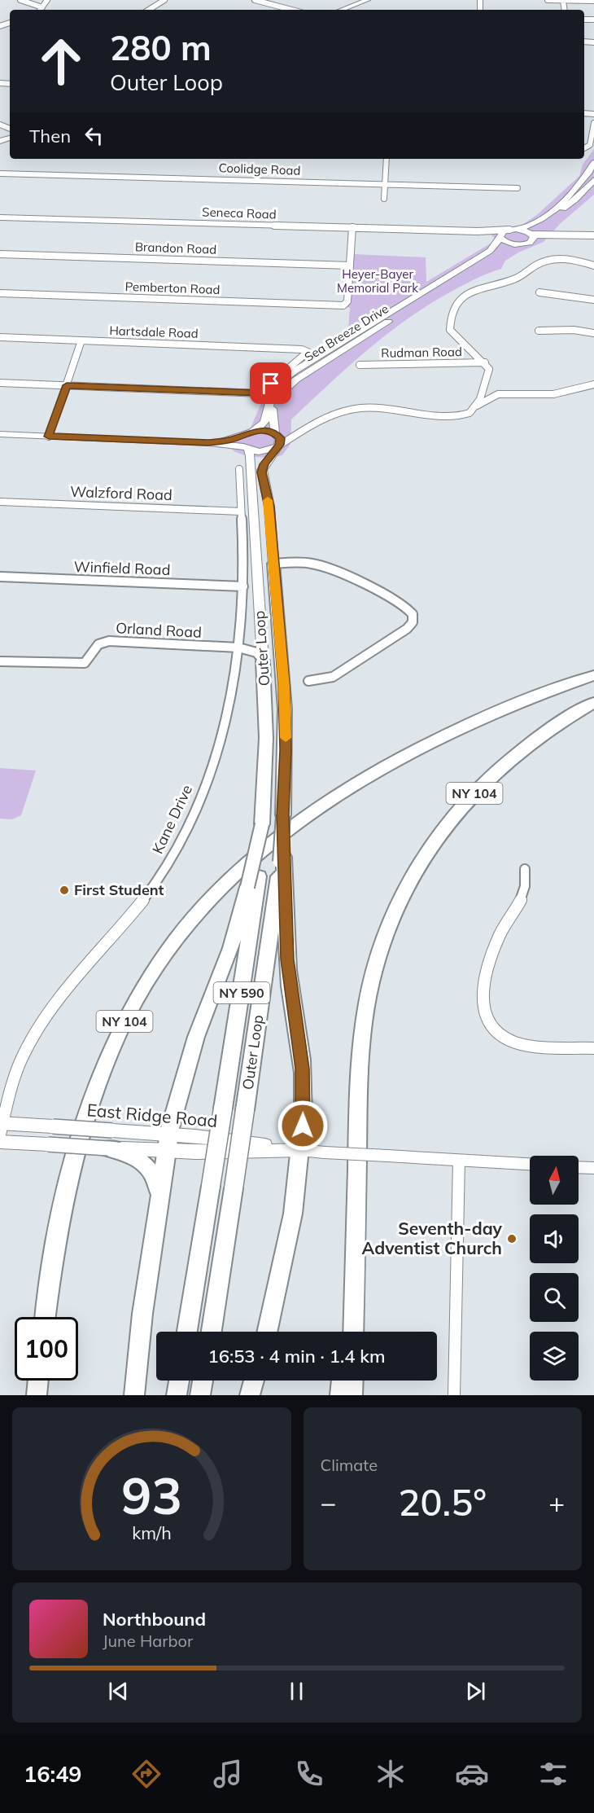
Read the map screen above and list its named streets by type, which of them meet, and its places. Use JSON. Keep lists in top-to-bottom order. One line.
{"streets":{"highway":["Outer Loop","NY 104","NY 590"],"main road":["Sea Breeze Drive","East Ridge Road"],"street":["Coolidge Road","Seneca Road","Brandon Road","Pemberton Road","Hartsdale Road","Rudman Road","Walzford Road","Winfield Road","Orland Road","Kane Drive"]},"crossings":[["Seneca Road","Sea Breeze Drive"],["Brandon Road","Pemberton Road"],["Sea Breeze Drive","Outer Loop"],["Walzford Road","Kane Drive"],["Winfield Road","Kane Drive"],["Orland Road","Outer Loop"],["Orland Road","Kane Drive"],["Kane Drive","East Ridge Road"]],"parks":["Heyer-Bayer Memorial Park"],"places":["First Student","Seventh-day Adventist Church"],"north":"top","page":{"turn":["280 m","Outer Loop"],"then":"Then","limit":"100","trip":"16:53 · 4 min · 1.4 km","tile":"Climate","heat":["−","20.5°","+"],"song":["Northbound","June Harbor"],"tabs":"16:49","gauge":["93","km/h"]}}
